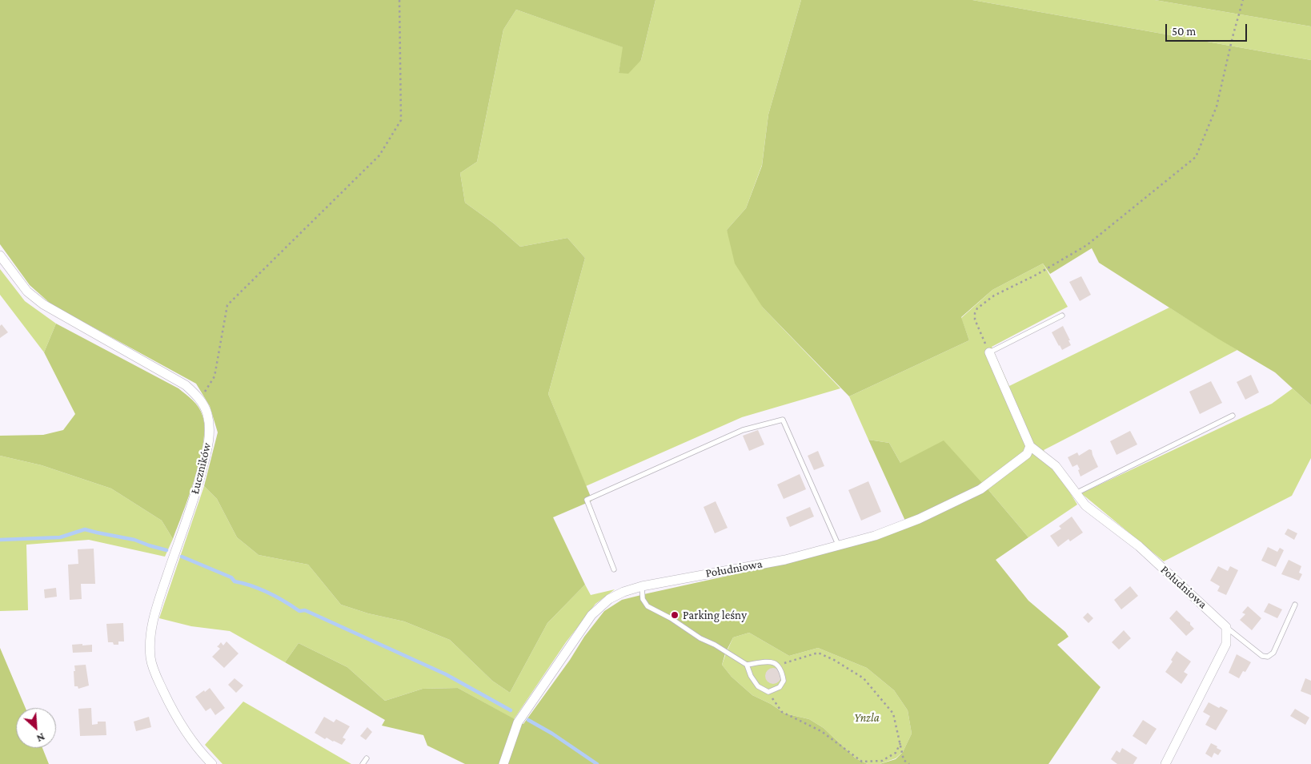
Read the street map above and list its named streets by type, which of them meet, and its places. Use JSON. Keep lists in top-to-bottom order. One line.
{"streets":{"street":["Łuczników","Południowa"]},"parks":["Ynzla"],"places":["Parking leśny"],"scale_bar":"50 m","north":"bottom right"}
